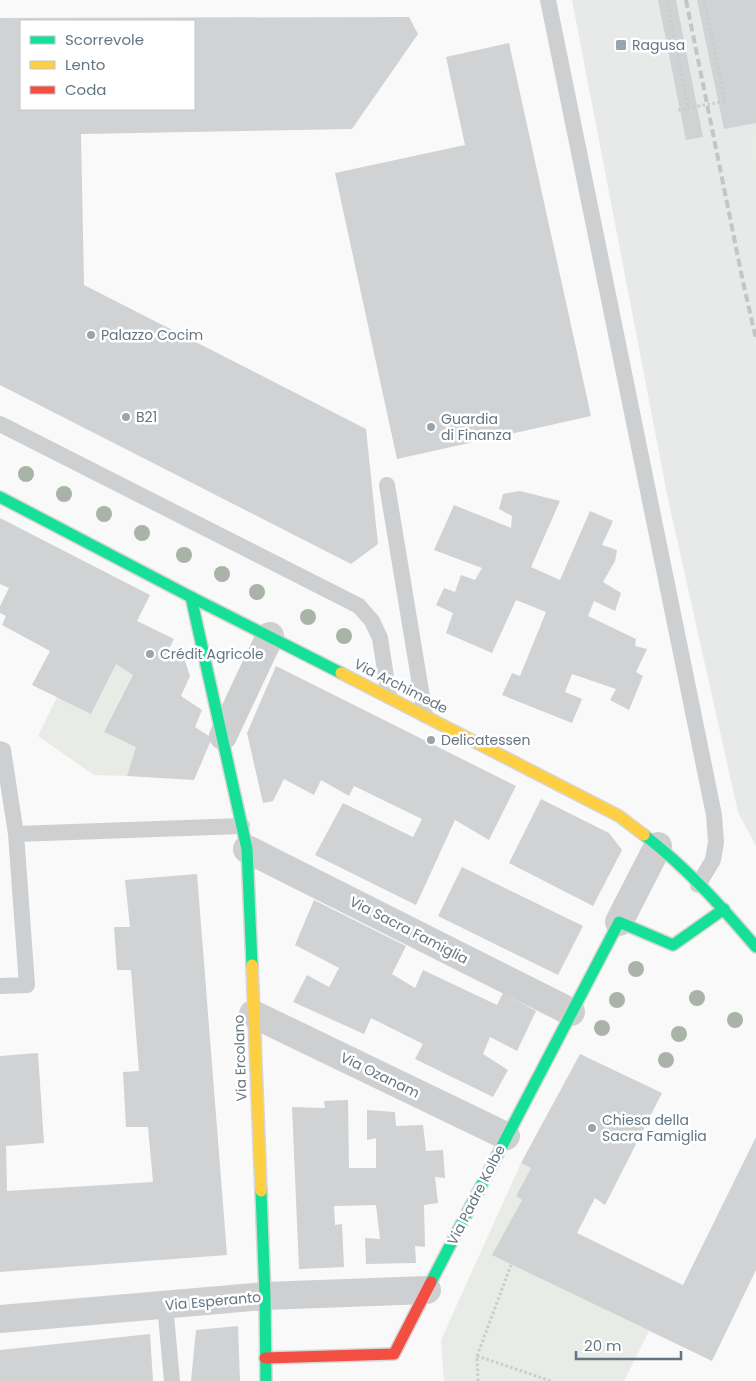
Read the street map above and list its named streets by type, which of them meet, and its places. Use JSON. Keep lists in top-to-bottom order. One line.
{"streets":{"street":["Via Archimede","Via Sacra Famiglia","Via Ercolano","Via Ozanam","Via Padre Kolbe","Via Esperanto"]},"crossings":[["Via Archimede","Via Ercolano"],["Via Archimede","Via Padre Kolbe"],["Via Sacra Famiglia","Via Ercolano"],["Via Sacra Famiglia","Via Padre Kolbe"],["Via Ercolano","Via Ozanam"],["Via Ercolano","Via Padre Kolbe"],["Via Ercolano","Via Esperanto"],["Via Ozanam","Via Padre Kolbe"],["Via Padre Kolbe","Via Esperanto"]],"places":{"transit":["Ragusa"],"other":["Palazzo Cocim","B21","Guardia di Finanza","Crédit Agricole","Delicatessen","Chiesa della Sacra Famiglia"]},"legend":["Scorrevole","Lento","Coda"],"scale_bar":"20 m"}
